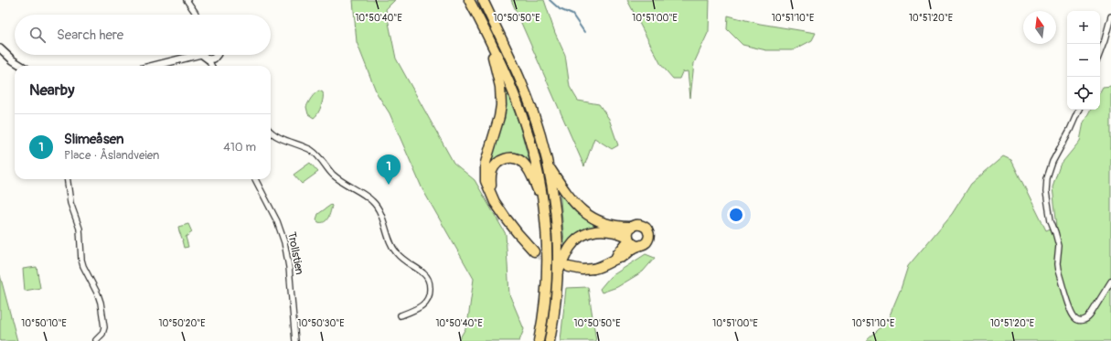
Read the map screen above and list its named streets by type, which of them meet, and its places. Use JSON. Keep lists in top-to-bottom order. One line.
{"streets":{"street":["Trollstien"]},"north":"top","page":{"map_buttons":["+","−"],"search":"Search here","heading":"Nearby","list":[{"mark":"1","name":"Slimeåsen","note":"Place · Åslandveien","value":"410 m"}],"pins":"1"},"coordinates":["10°50'40\"E","10°50'50\"E","10°51'00\"E","10°51'10\"E","10°51'20\"E","10°50'10\"E","10°50'20\"E","10°50'30\"E"]}
